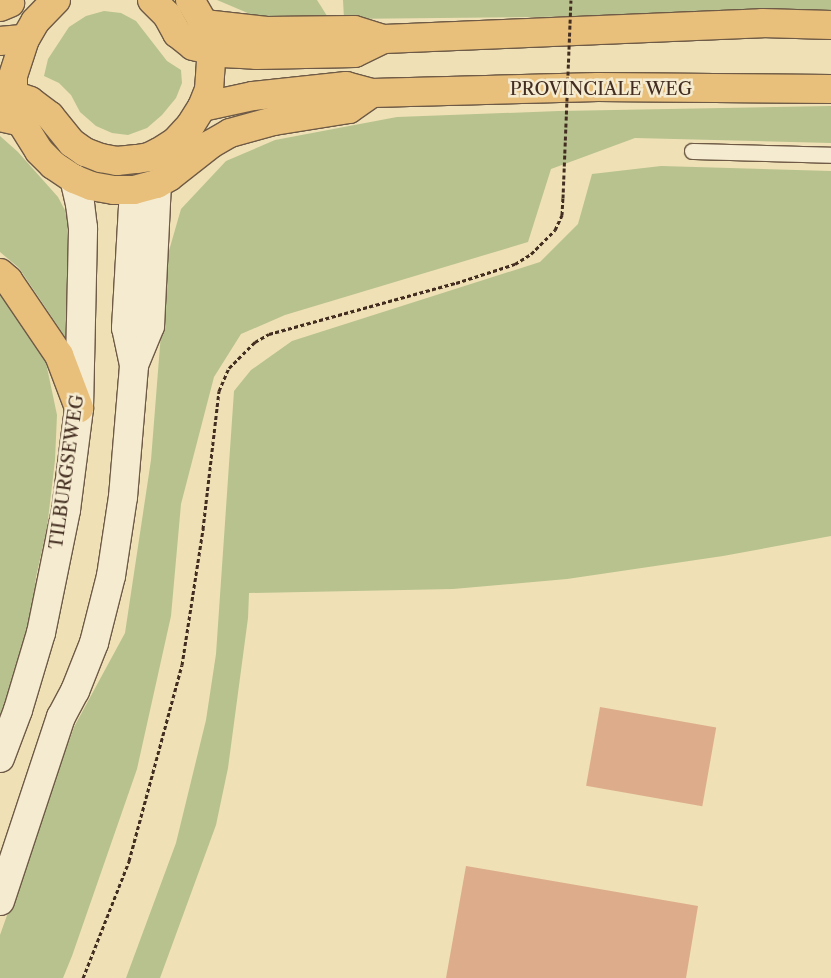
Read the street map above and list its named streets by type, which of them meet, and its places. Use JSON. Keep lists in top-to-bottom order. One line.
{"streets":{"main road":["PROVINCIALE WEG"],"street":["TILBURGSEWEG"]}}
